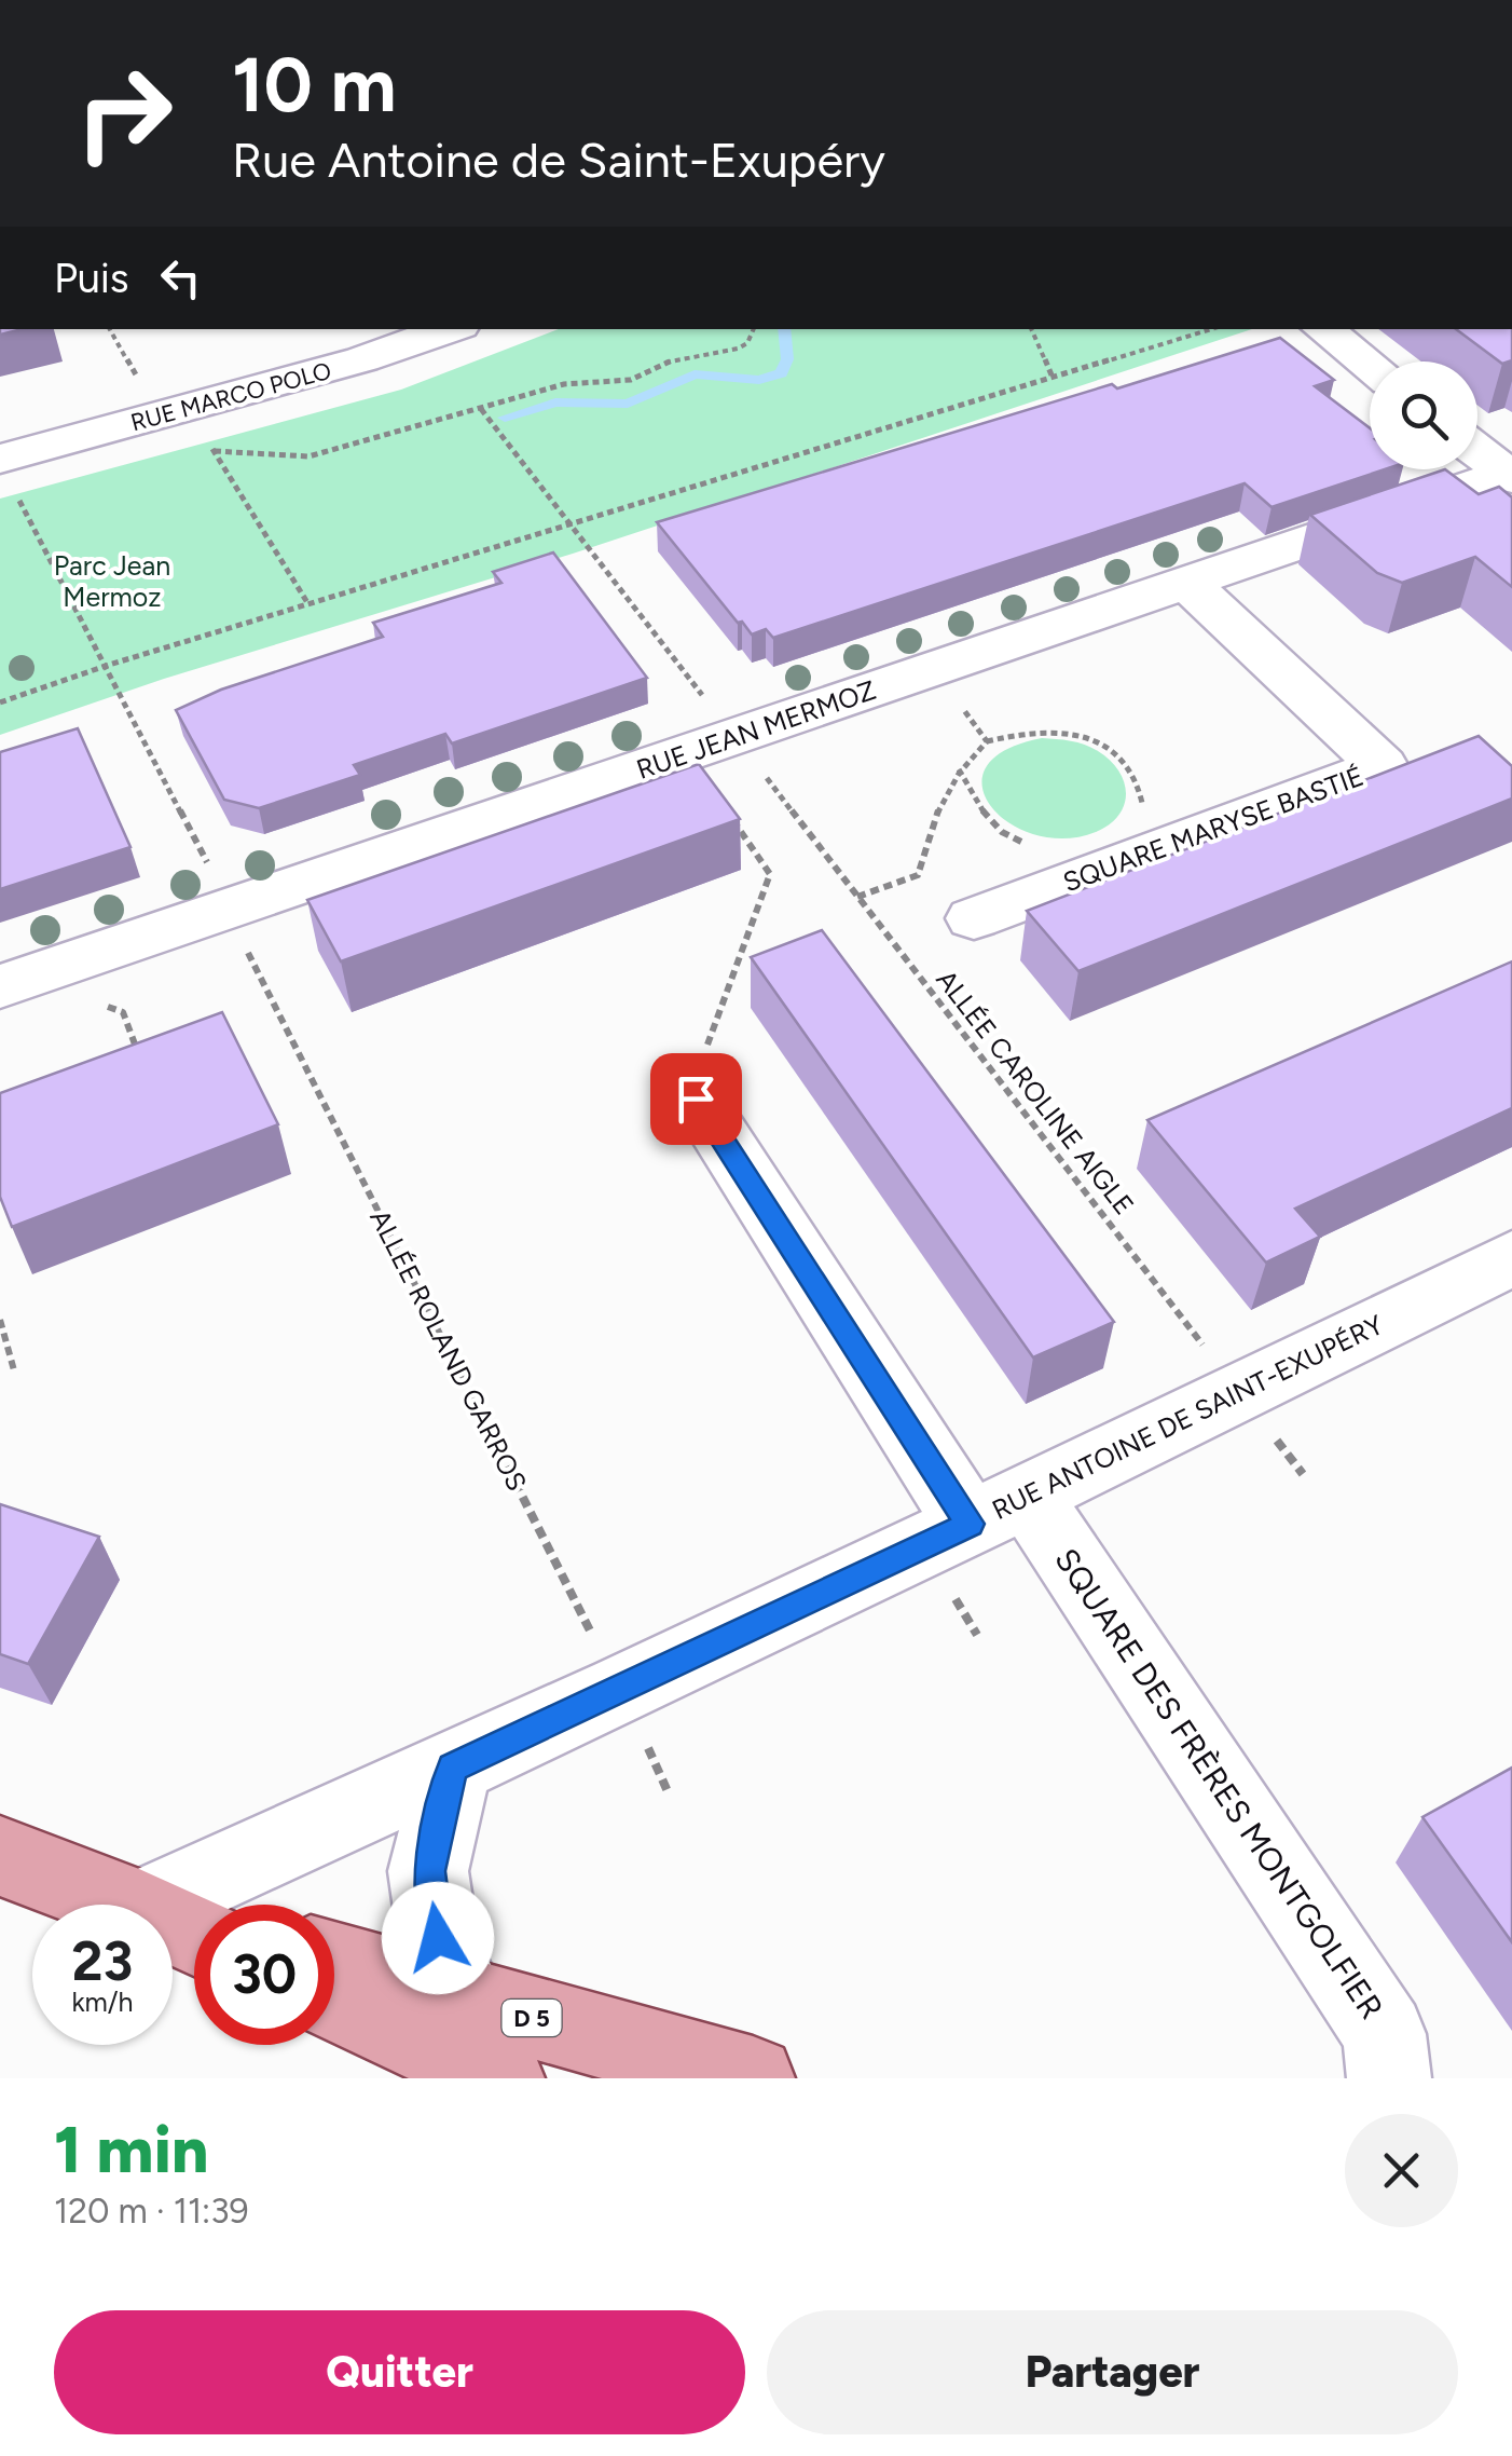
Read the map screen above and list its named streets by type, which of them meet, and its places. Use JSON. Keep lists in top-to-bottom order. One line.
{"streets":{"main road":["D 5"],"street":["RUE MARCO POLO","RUE JEAN MERMOZ","SQUARE MARYSE BASTIÉ","RUE ANTOINE DE SAINT-EXUPÉRY","SQUARE DES FRÈRES MONTGOLFIER"],"path":["ALLÉE CAROLINE AIGLE","ALLÉE ROLAND GARROS"]},"crossings":[["RUE MARCO POLO","ALLÉE ROLAND GARROS"],["RUE JEAN MERMOZ","SQUARE MARYSE BASTIÉ"],["RUE JEAN MERMOZ","ALLÉE CAROLINE AIGLE"],["RUE JEAN MERMOZ","ALLÉE ROLAND GARROS"],["ALLÉE CAROLINE AIGLE","RUE ANTOINE DE SAINT-EXUPÉRY"],["ALLÉE ROLAND GARROS","RUE ANTOINE DE SAINT-EXUPÉRY"],["RUE ANTOINE DE SAINT-EXUPÉRY","SQUARE DES FRÈRES MONTGOLFIER"]],"parks":["Parc Jean Mermoz"],"page":{"turn":["10 m","Rue Antoine de Saint-Exupéry"],"then":"Puis","speed":"23 km/h","limit":"30","heading":["1 min","120 m · 11:39"],"buttons":["Quitter","Partager"]}}
